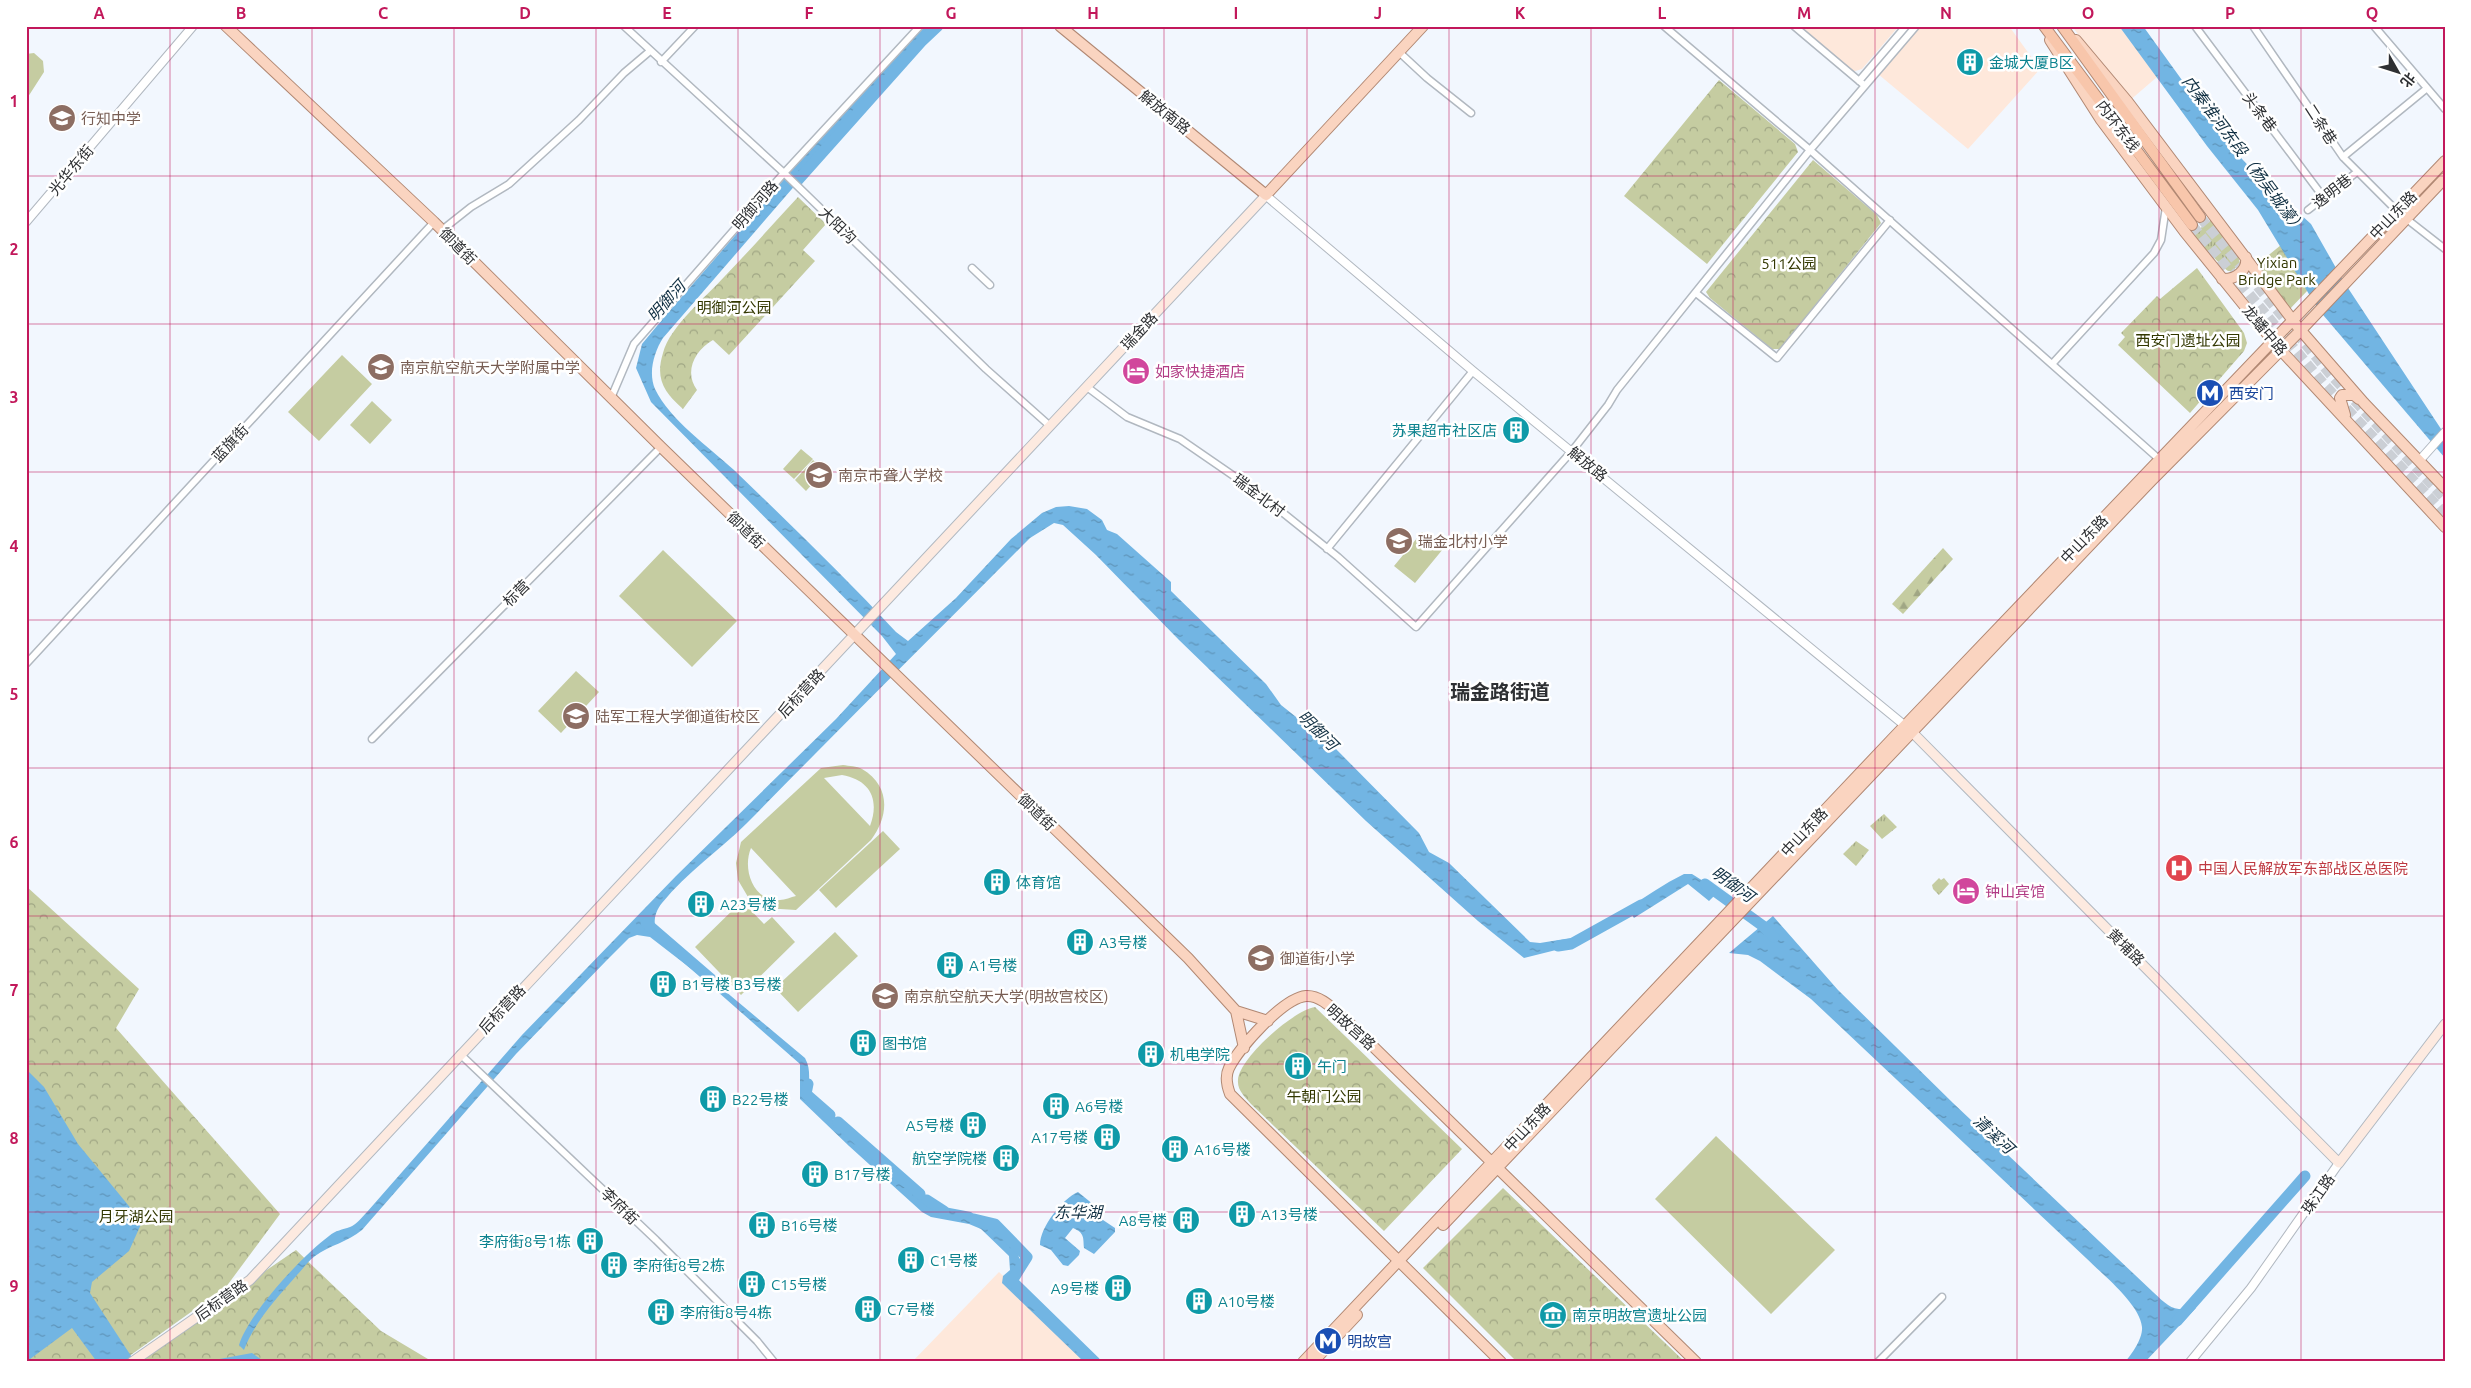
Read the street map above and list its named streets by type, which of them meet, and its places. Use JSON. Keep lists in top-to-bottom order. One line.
{"streets":{"highway":["内环东线"],"main road":["中山东路","御道街","龙蟠中路","瑞金路","后标营路","黄埔路","明故宫路","珠江路"],"street":["解放南路","头条巷","二条巷","光华东街","逸明巷","明御河路","大阳沟","蓝旗街","解放路","瑞金北村","标营","李府街"]},"crossings":[["解放南路","瑞金路"],["解放南路","解放路"],["头条巷","逸明巷"],["二条巷","逸明巷"],["二条巷","中山东路"],["内环东线","龙蟠中路"],["明御河路","大阳沟"],["明御河路","御道街"],["中山东路","龙蟠中路"],["中山东路","解放路"],["中山东路","黄埔路"],["中山东路","明故宫路"],["大阳沟","瑞金路"],["御道街","瑞金路"],["御道街","蓝旗街"],["御道街","标营"],["御道街","后标营路"],["御道街","明故宫路"],["瑞金路","解放路"],["瑞金路","瑞金北村"],["瑞金路","后标营路"],["解放路","瑞金北村"],["解放路","黄埔路"],["后标营路","李府街"],["黄埔路","珠江路"]],"districts":["瑞金路街道"],"water":["内秦淮河东段（杨吴城濠）","明御河","清溪河","东华湖"],"parks":["Yixian Bridge Park","511公园","明御河公园","西安门遗址公园","午朝门公园","月牙湖公园"],"places":{"building":["金城大厦B区","苏果超市社区店","体育馆","A23号楼","A3号楼","A1号楼","B1号楼 B3号楼","图书馆","机电学院","午门","B22号楼","A6号楼","A5号楼","A17号楼","A16号楼","航空学院楼","B17号楼","A13号楼","A8号楼","B16号楼","李府街8号1栋","C1号楼","李府街8号2栋","C15号楼","A9号楼","A10号楼","C7号楼","李府街8号4栋"],"school or university":["行知中学","南京航空航天大学附属中学","南京市聋人学校","瑞金北村小学","陆军工程大学御道街校区","御道街小学","南京航空航天大学(明故宫校区)"],"hotel":["如家快捷酒店","钟山宾馆"],"metro station":["西安门","明故宫"],"hospital":["中国人民解放军东部战区总医院"],"museum":["南京明故宫遗址公园"]},"north":"bottom right","grid":{"columns":["A","B","C","D","E","F","G","H","I","J","K","L","M","N","O","P","Q"],"rows":["1","2","3","4","5","6","7","8","9"]}}
